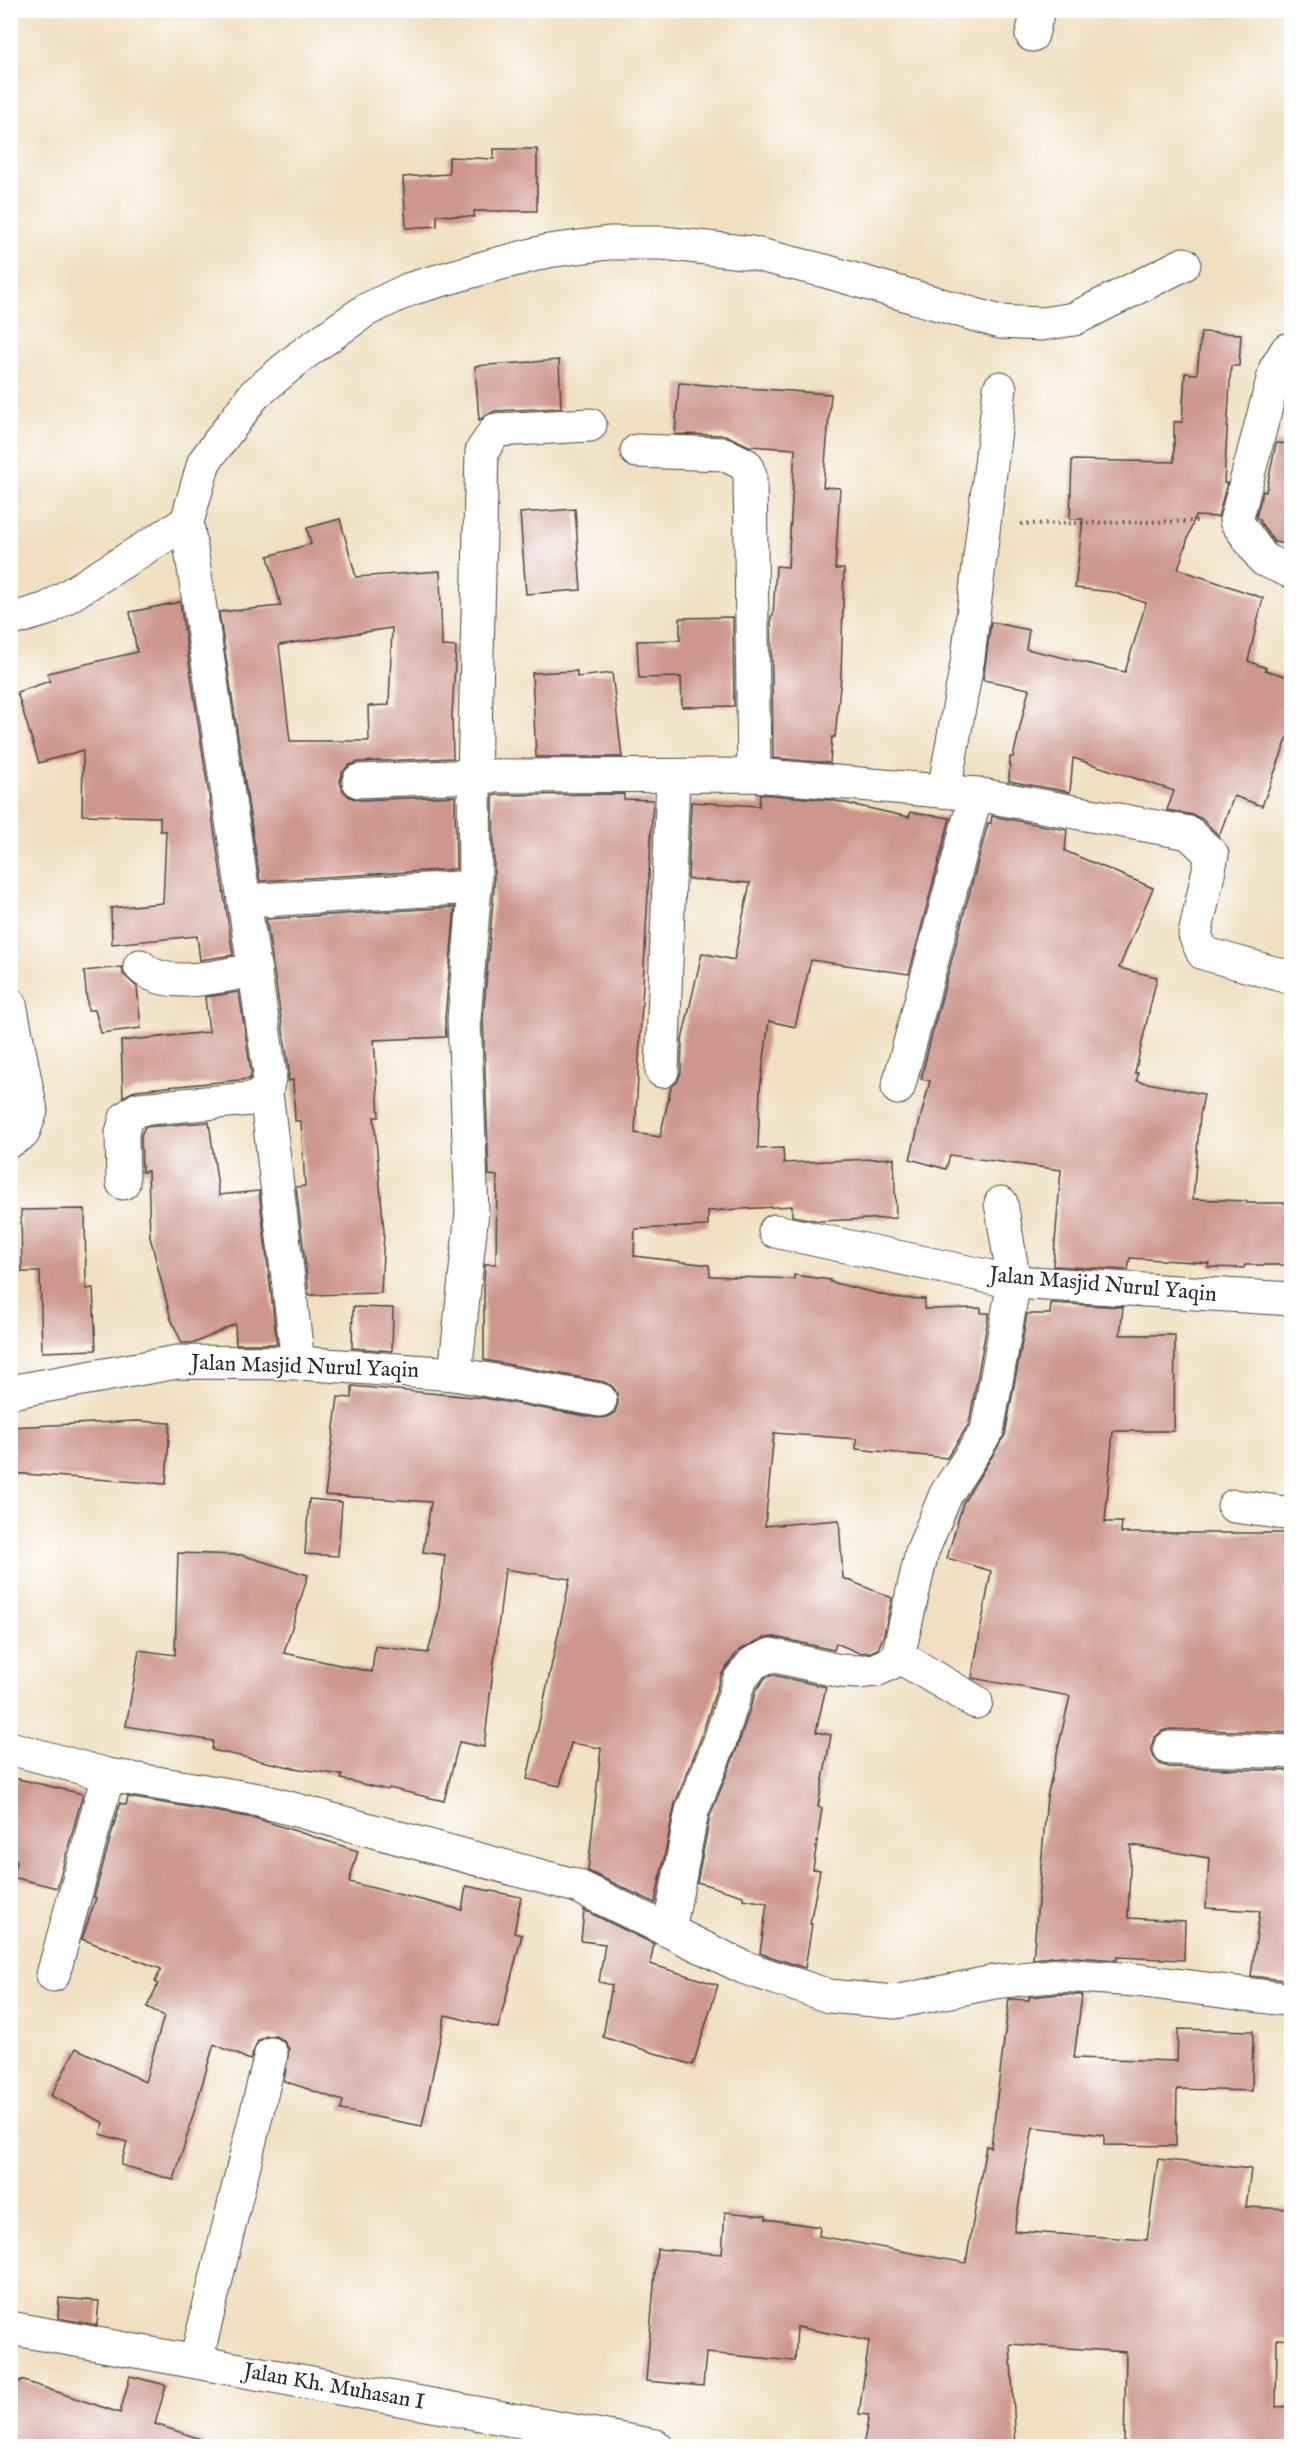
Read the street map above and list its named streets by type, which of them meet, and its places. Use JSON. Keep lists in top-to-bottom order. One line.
{"streets":{"street":["Jalan Masjid Nurul Yaqin","Jalan Kh. Muhasan I"]}}
